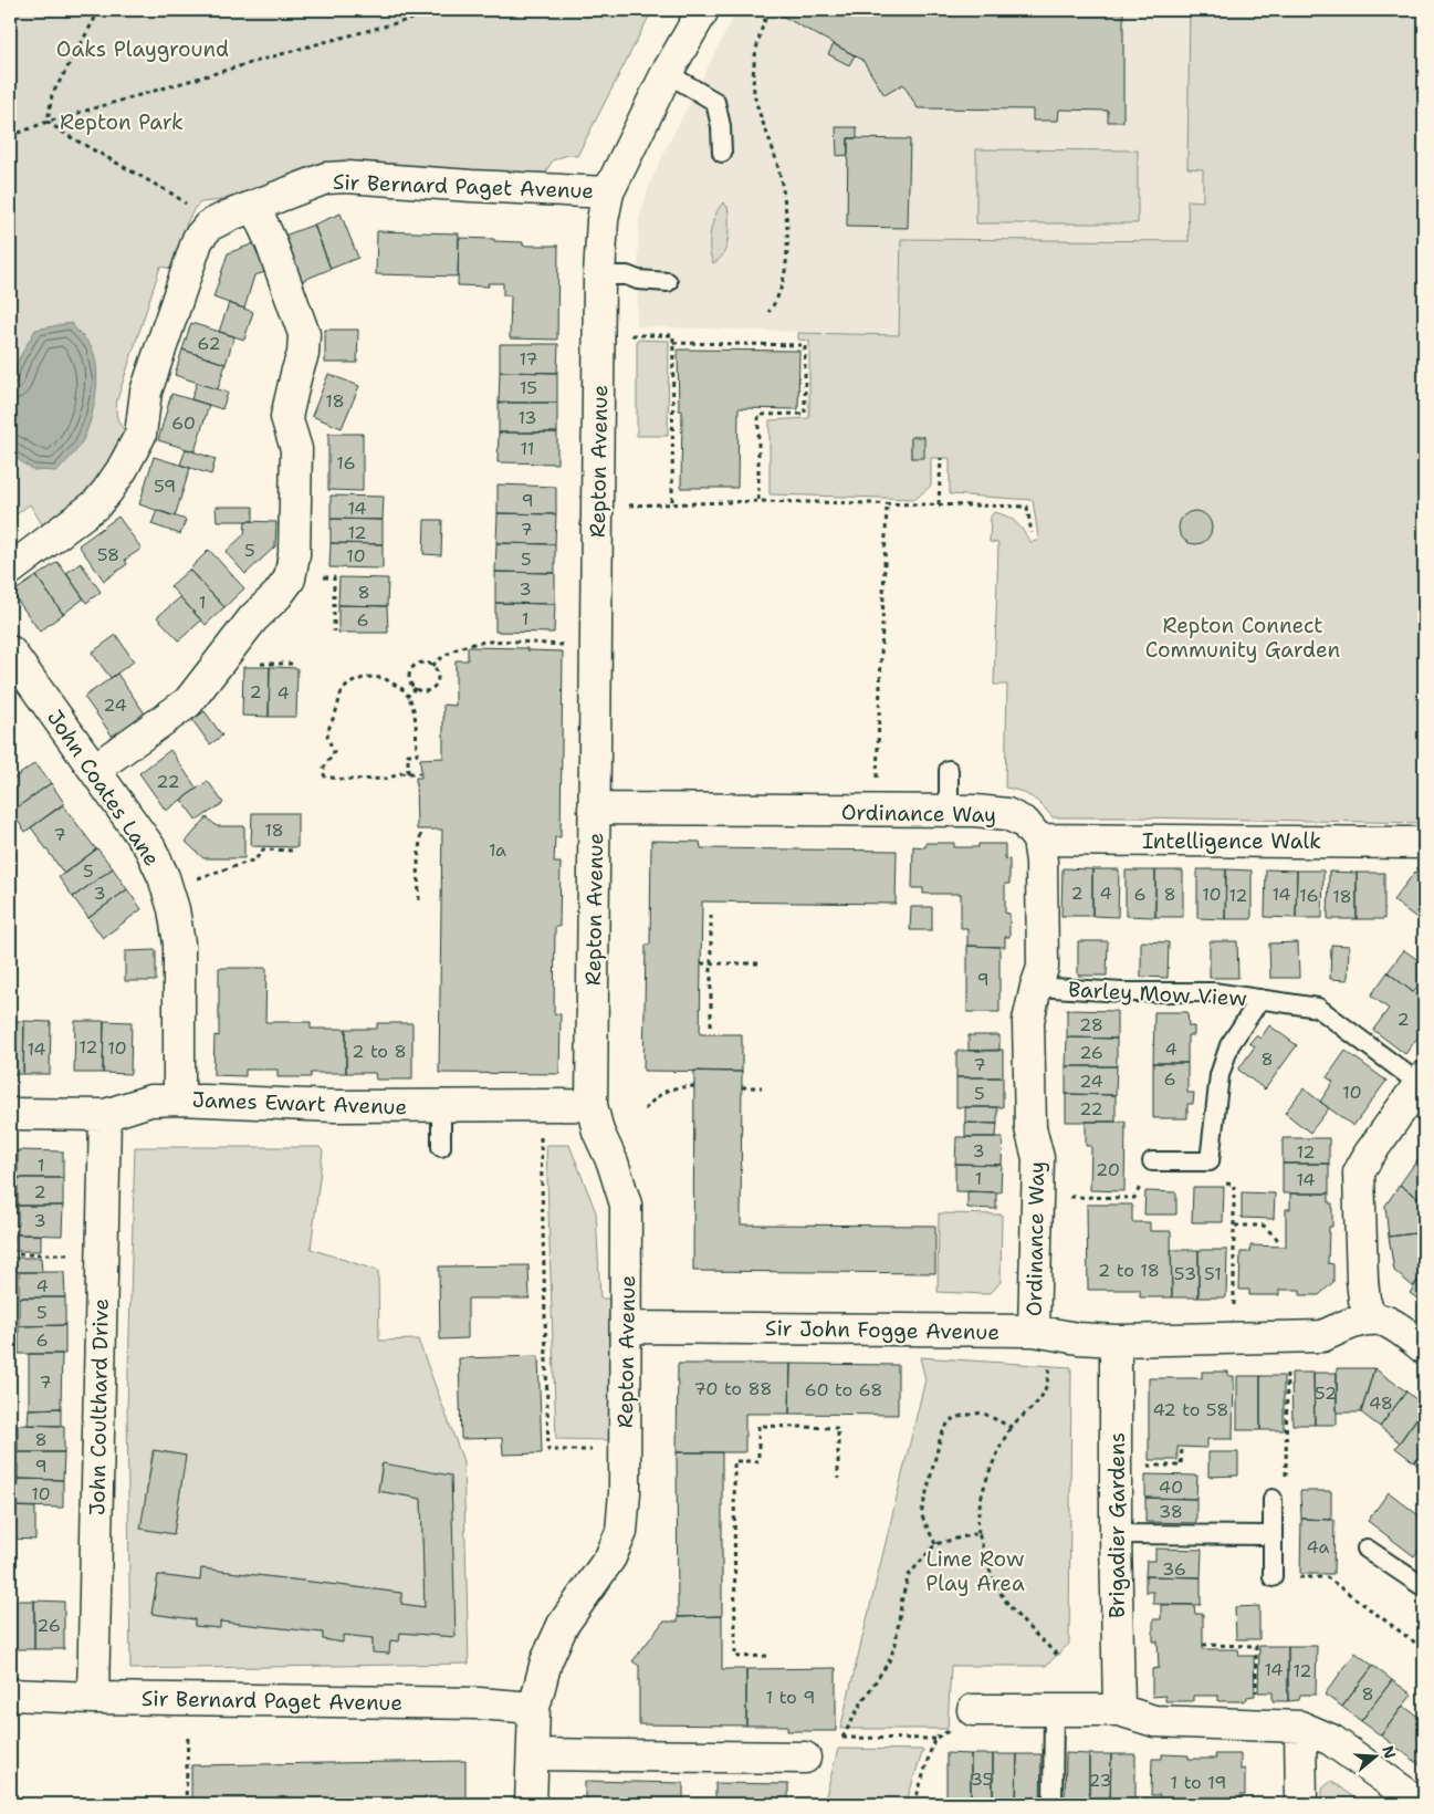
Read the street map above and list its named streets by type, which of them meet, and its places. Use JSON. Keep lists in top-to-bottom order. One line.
{"streets":{"street":["Sir Bernard Paget Avenue","Repton Avenue","John Coates Lane","Ordinance Way","Intelligence Walk","Barley Mow View","James Ewart Avenue","Sir John Fogge Avenue","John Coulthard Drive","Brigadier Gardens"]},"crossings":[["Sir Bernard Paget Avenue","Repton Avenue"],["Sir Bernard Paget Avenue","John Coulthard Drive"],["Repton Avenue","Ordinance Way"],["Repton Avenue","James Ewart Avenue"],["Repton Avenue","Sir John Fogge Avenue"],["John Coates Lane","James Ewart Avenue"],["Ordinance Way","Intelligence Walk"],["Ordinance Way","Barley Mow View"],["Ordinance Way","Sir John Fogge Avenue"],["Barley Mow View","Sir John Fogge Avenue"],["James Ewart Avenue","John Coulthard Drive"],["Sir John Fogge Avenue","Brigadier Gardens"]],"parks":["Oaks Playground","Repton Park","Repton Connect Community Garden","Lime Row Play Area"],"house_numbers":["62","17","15","18","13","60","11","16","59","9","14","7","12","5","58","10","5","3","8","1","1","6","2","4","24","22","18","7","1a","5","3","2","4","6","8","10","14","12","16","18","9","2","28","12","10","14","4","2 to 8","26","8","7","6","24","10","5","22","3","12","1","20","1","14","2","3","2 to 18","53","51","4","5","6","7","70 to 88","60 to 68","52","48","42 to 58","8","9","40","10","38","4a","36","26","14","12","8","1 to 9","35","23","1 to 19"],"north":"right"}
